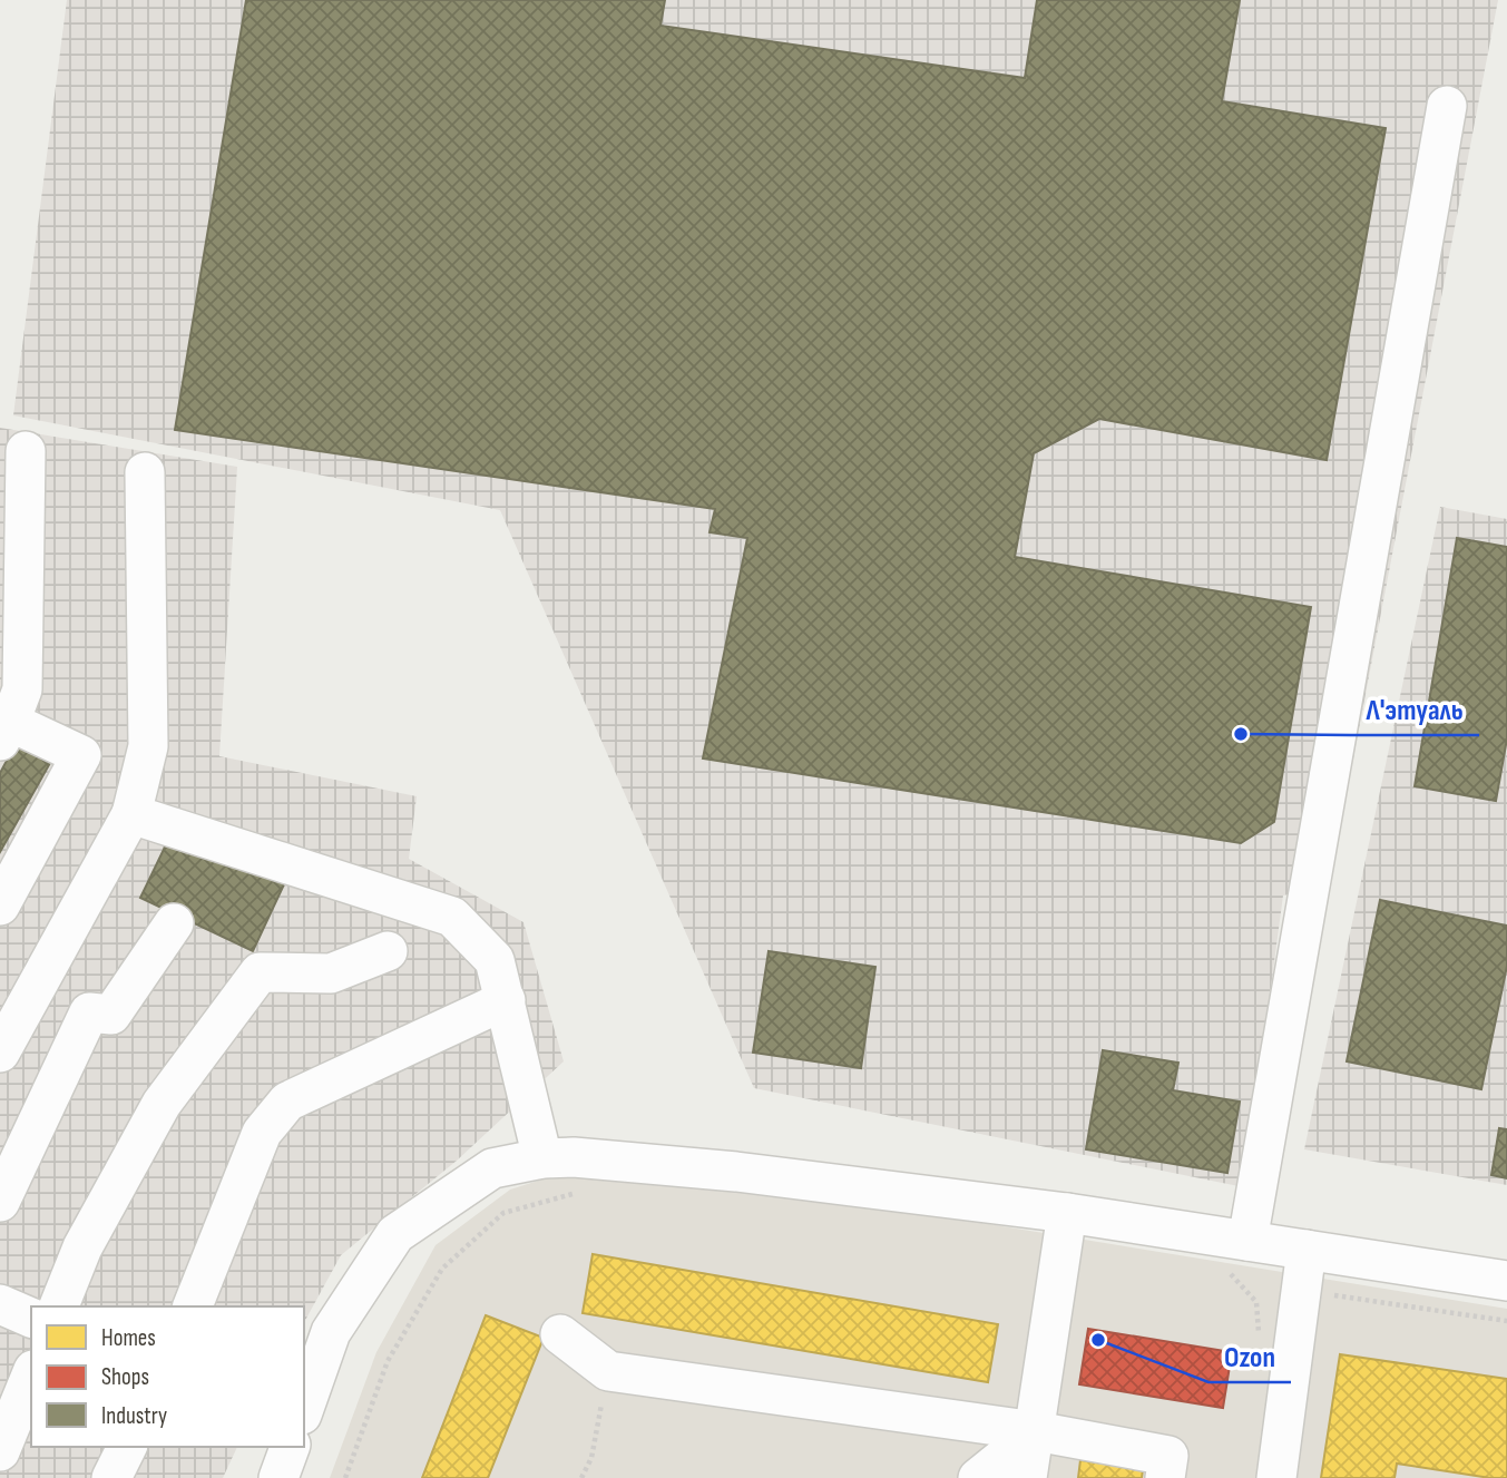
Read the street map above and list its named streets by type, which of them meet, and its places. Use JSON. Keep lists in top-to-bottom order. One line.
{"places":["Л'этуаль","Ozon"],"legend":["Homes","Shops","Industry"]}
